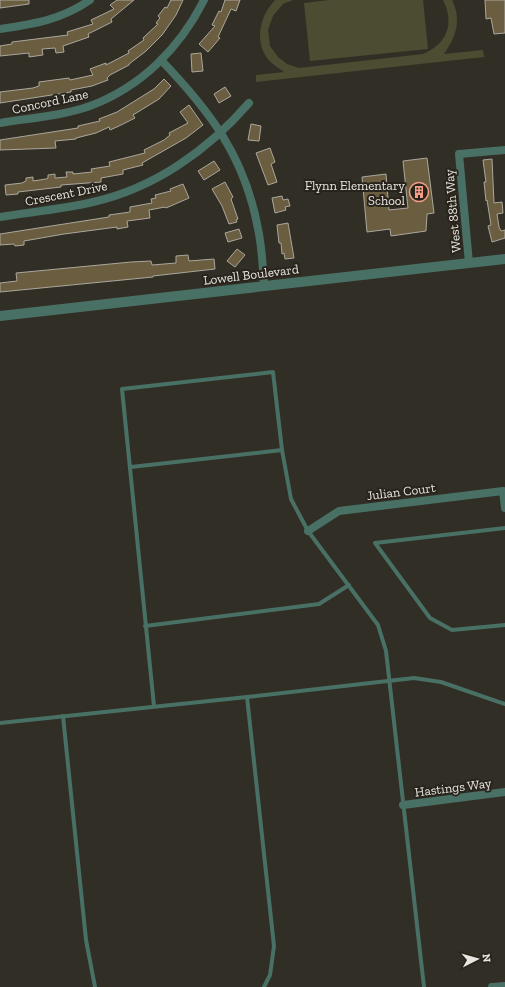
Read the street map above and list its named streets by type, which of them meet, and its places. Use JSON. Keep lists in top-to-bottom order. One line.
{"streets":{"street":["Concord Lane","Crescent Drive","West 88th Way","Lowell Boulevard","Julian Court","Hastings Way"]},"crossings":[["West 88th Way","Lowell Boulevard"]],"places":{"building":["Flynn Elementary School"]},"north":"right"}
